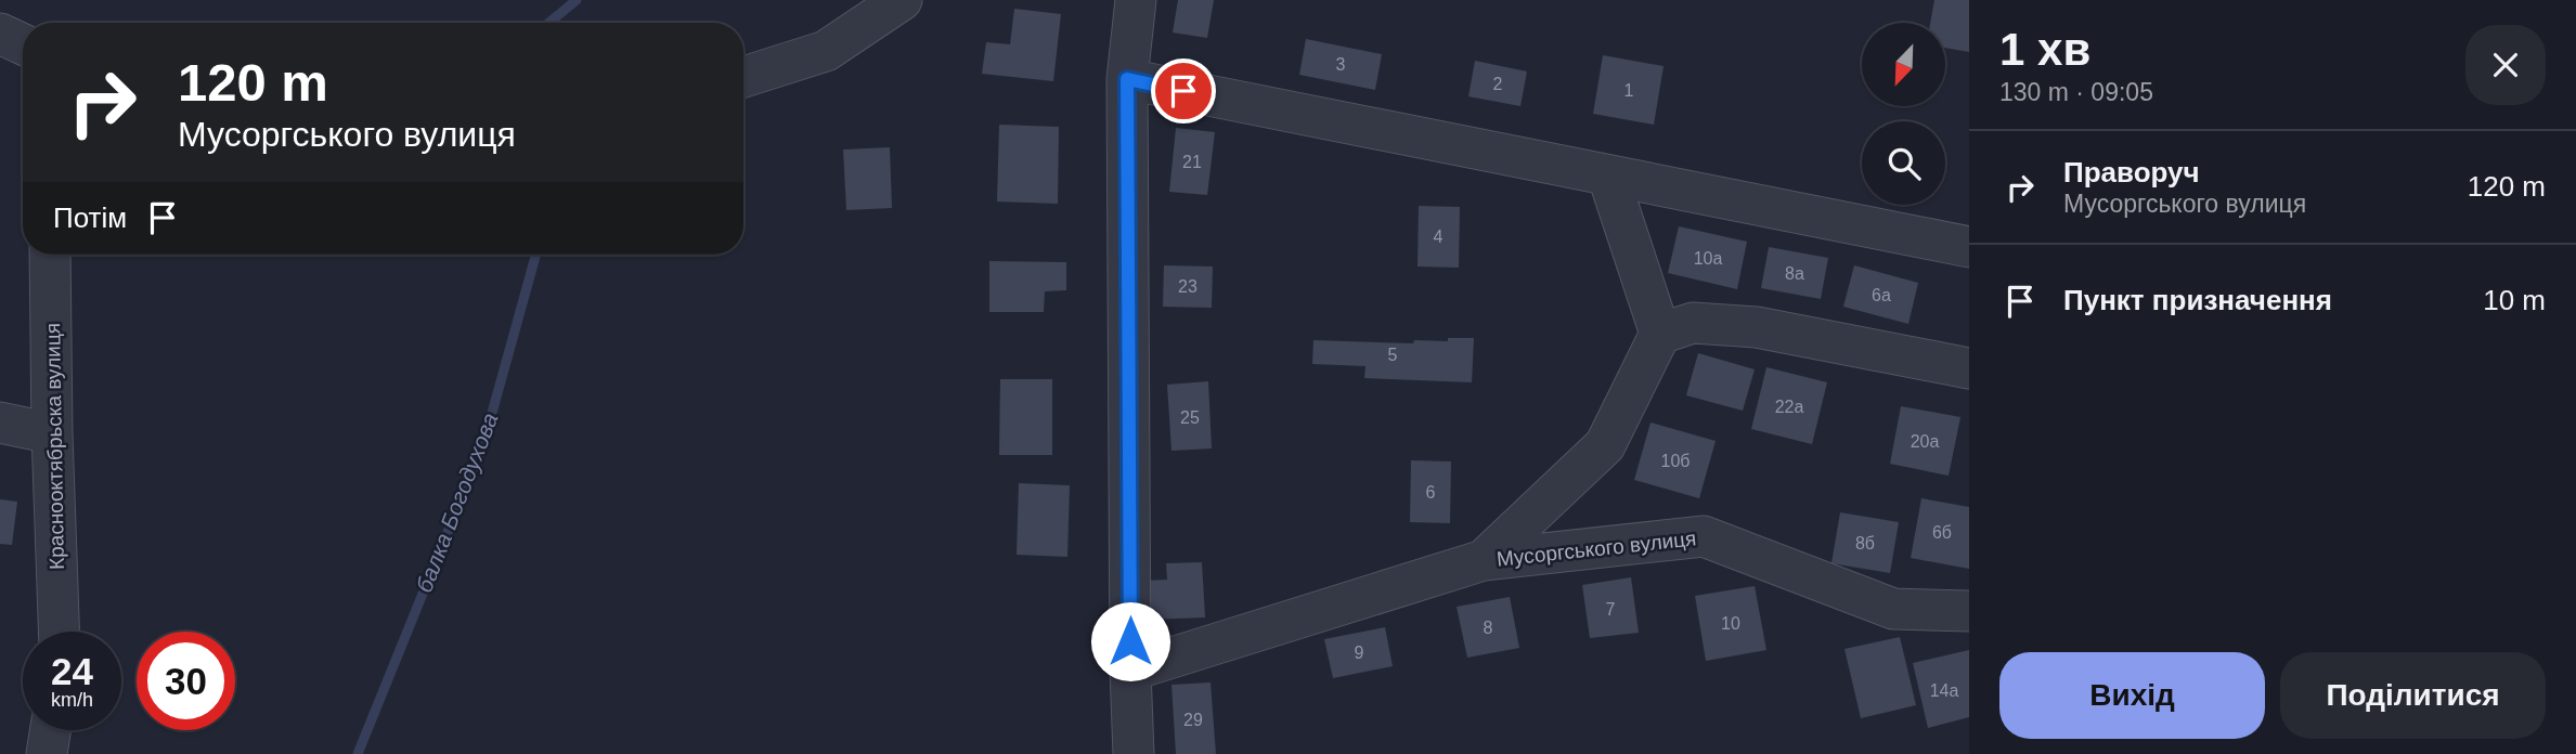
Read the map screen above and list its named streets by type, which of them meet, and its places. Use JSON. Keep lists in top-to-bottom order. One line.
{"streets":{"street":["Краснооктябрьска вулиця","Мусоргського вулиця"]},"water":["балка Богодухова"],"house_numbers":["3","2","1","21","4","10а","8а","23","6а","5","22а","25","20а","10б","6","6б","8б","7","10","8","9","14а","29"],"north":"bottom left","page":{"heading":["1 хв","130 m · 09:05"],"turn":["120 m","Мусоргського вулиця"],"list":[{"name":"Праворуч","note":"Мусоргського вулиця","value":"120 m"},{"name":"Пункт призначення","value":"10 m"}],"then":"Потім","speed":"24 km/h","limit":"30","buttons":["Вихід","Поділитися"]}}
